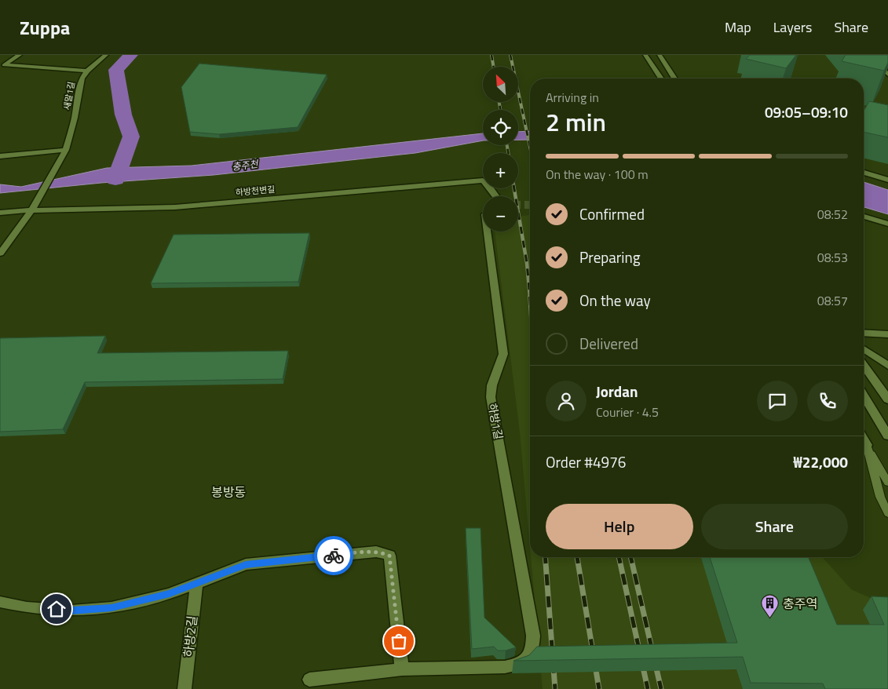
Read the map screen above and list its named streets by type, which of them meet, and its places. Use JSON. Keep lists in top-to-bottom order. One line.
{"streets":{"street":["새말1길","하방천변길","하방1길","하방2길"]},"crossings":[["새말1길","하방천변길"]],"districts":["봉방동"],"water":["충주천"],"places":{"building":["충주역"]},"north":"top left","page":{"header":"Zuppa","nav":["Map","Layers","Share"],"map_buttons":["+","−"],"heading":["2 min","Arriving in","09:05–09:10"],"panel":["Jordan","Courier · 4.5","Order #4976","₩22,000"],"bar":"On the way · 100 m","list":[["Confirmed","08:52"],["Preparing","08:53"],["On the way","08:57"],"Delivered"],"buttons":["Help","Share"]}}
